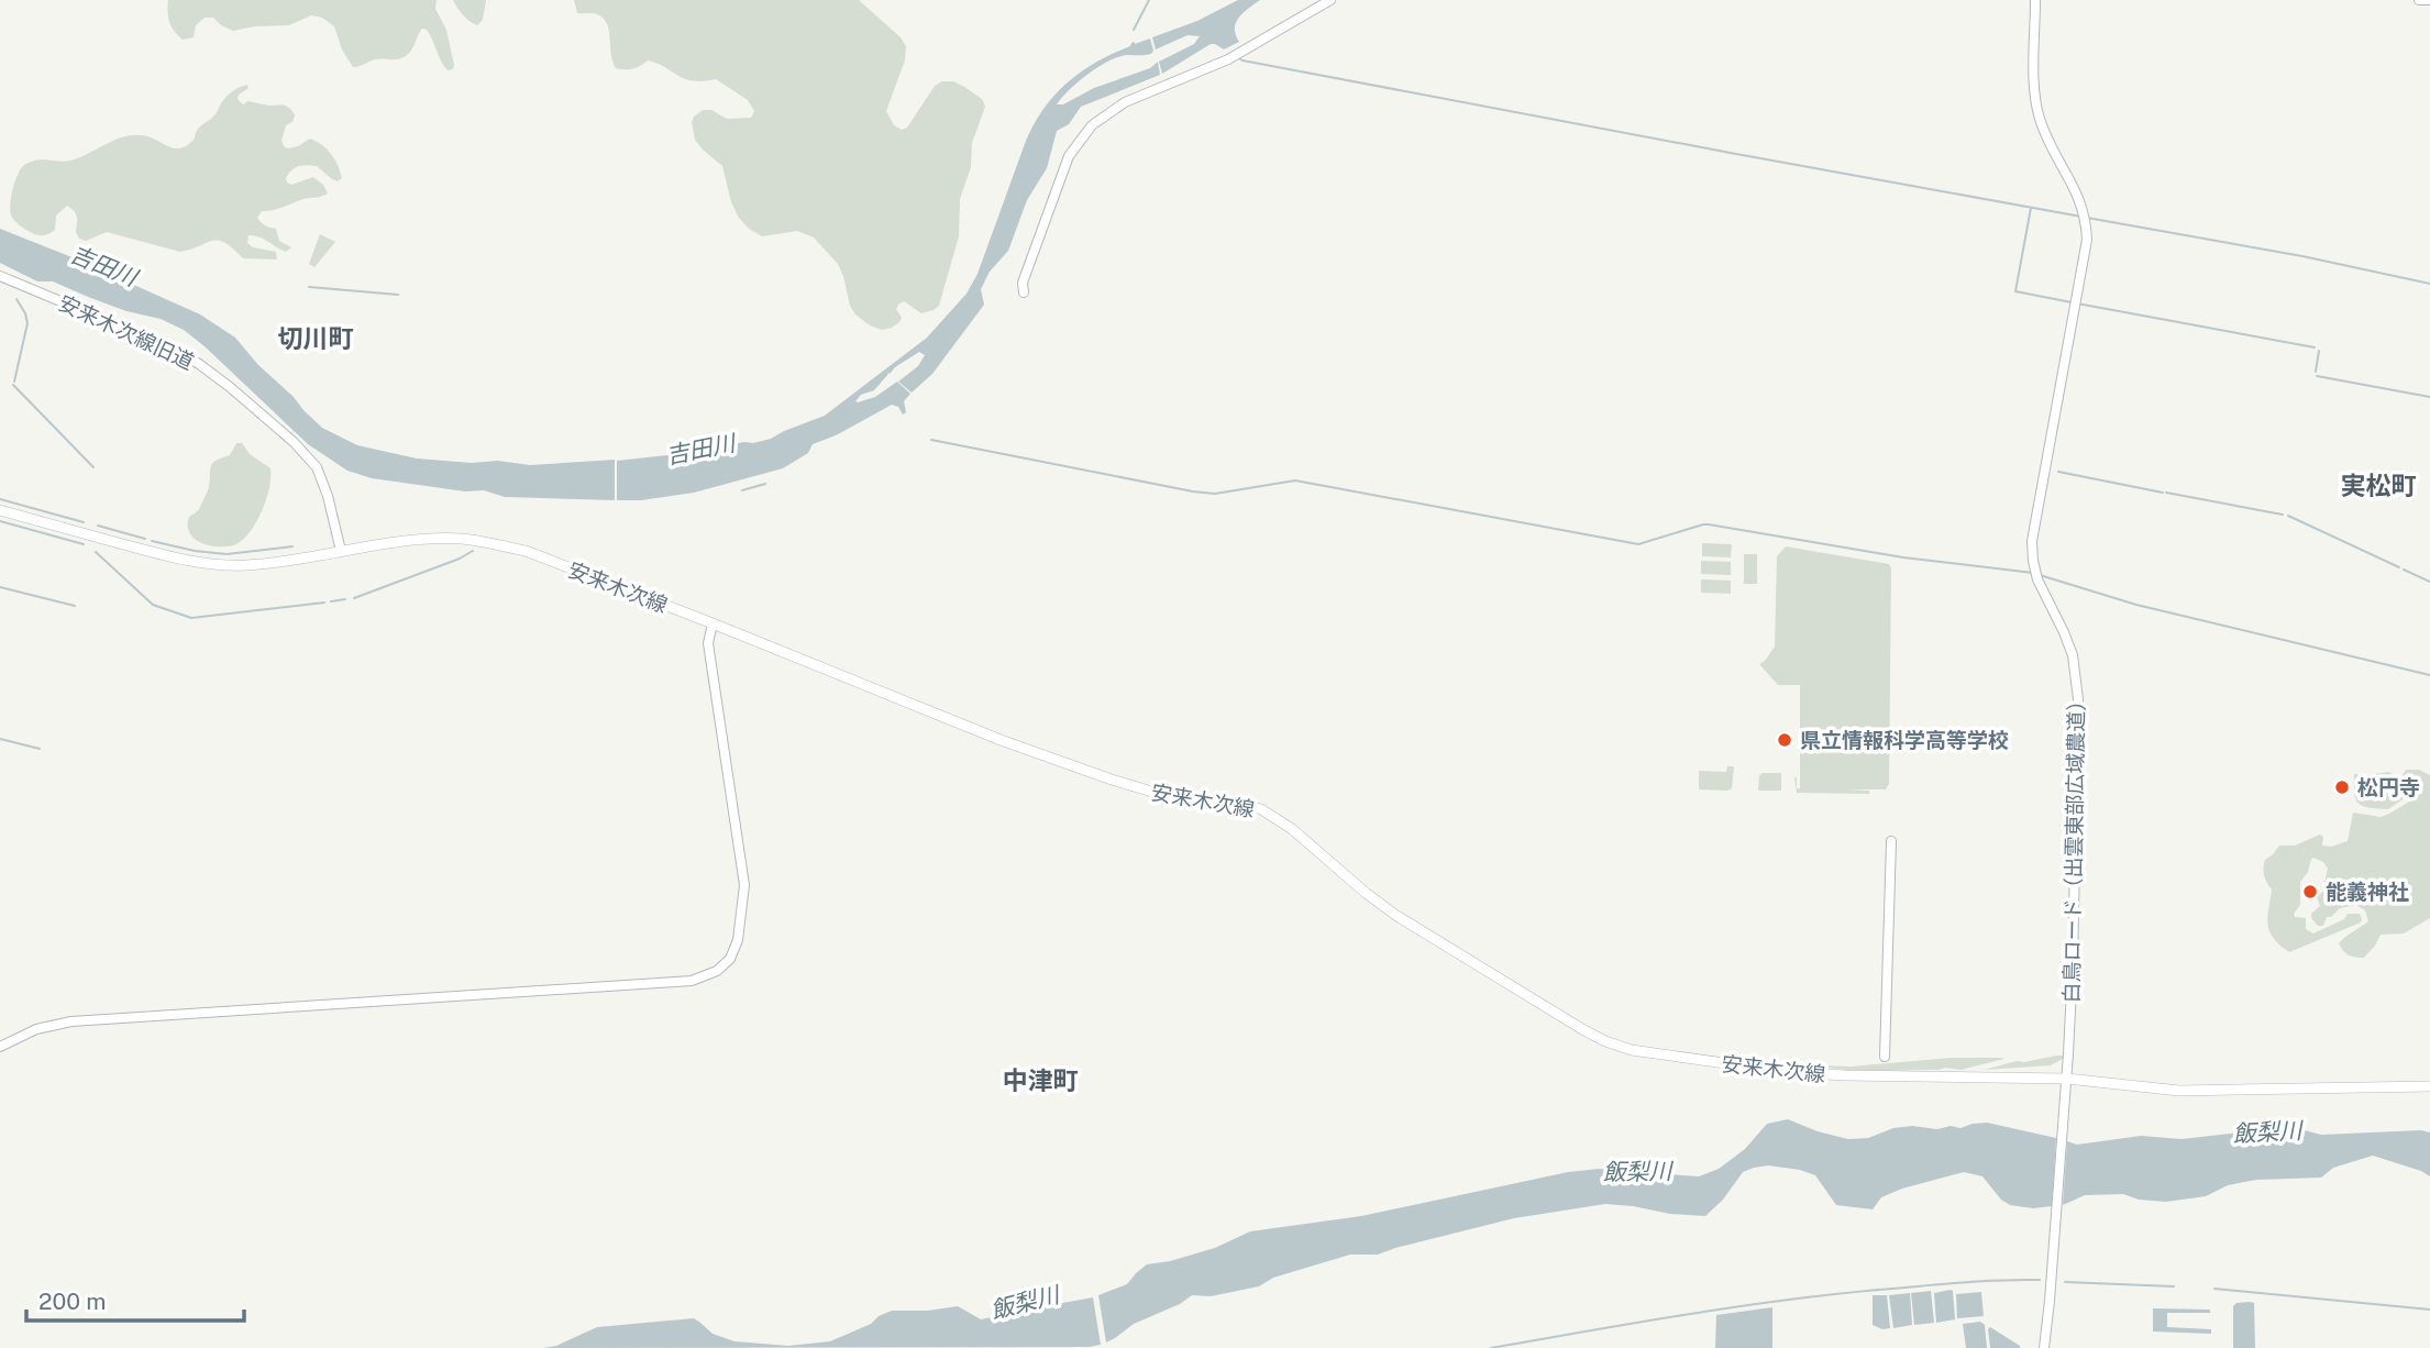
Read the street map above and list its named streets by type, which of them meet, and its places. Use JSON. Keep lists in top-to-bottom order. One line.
{"streets":{"main road":["安来木次線"],"street":["安来木次線旧道","白鳥ロード（出雲東部広域農道）"]},"crossings":[["安来木次線旧道","安来木次線"],["安来木次線","白鳥ロード（出雲東部広域農道）"]],"districts":["切川町","実松町","中津町"],"water":["吉田川","飯梨川"],"places":["県立情報科学高等学校","松円寺","能義神社"],"scale_bar":"200 m"}
